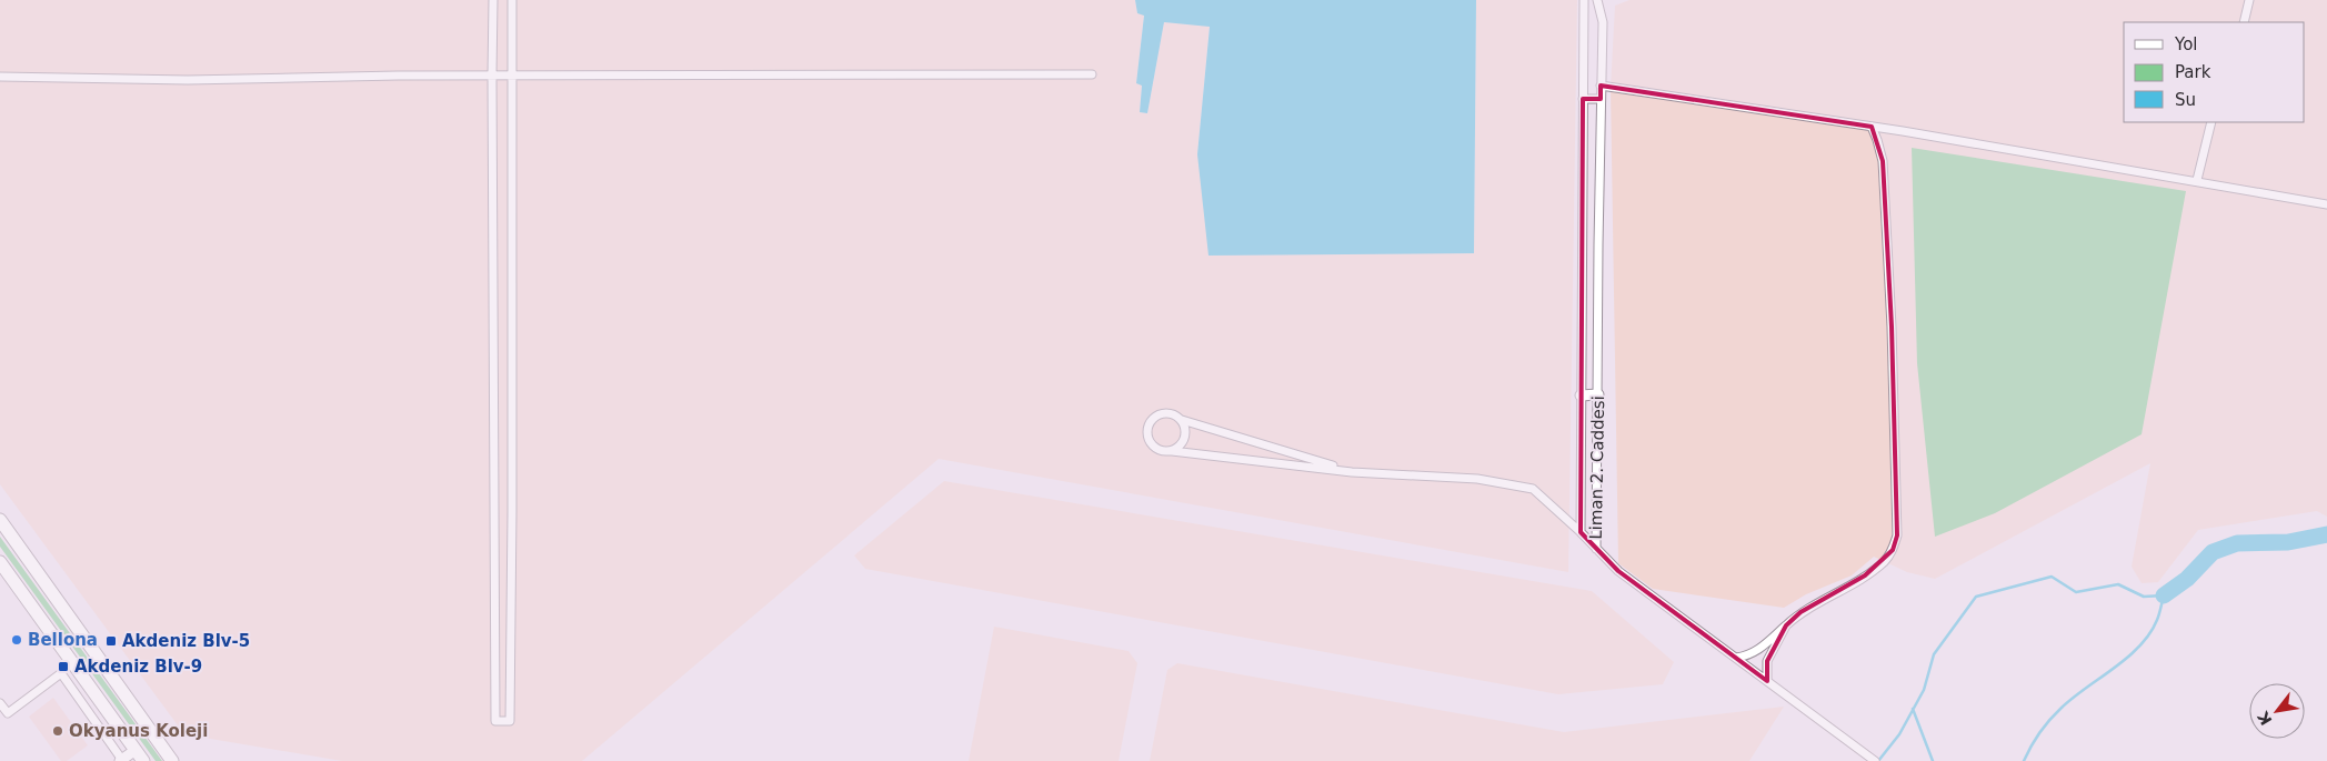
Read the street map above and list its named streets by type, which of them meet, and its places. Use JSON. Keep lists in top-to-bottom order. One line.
{"streets":{"street":["Liman 2. Caddesi"]},"places":{"other":["Bellona","Okyanus Koleji"],"transit":["Akdeniz Blv-5","Akdeniz Blv-9"]},"legend":["Yol","Park","Su"],"north":"bottom left"}
